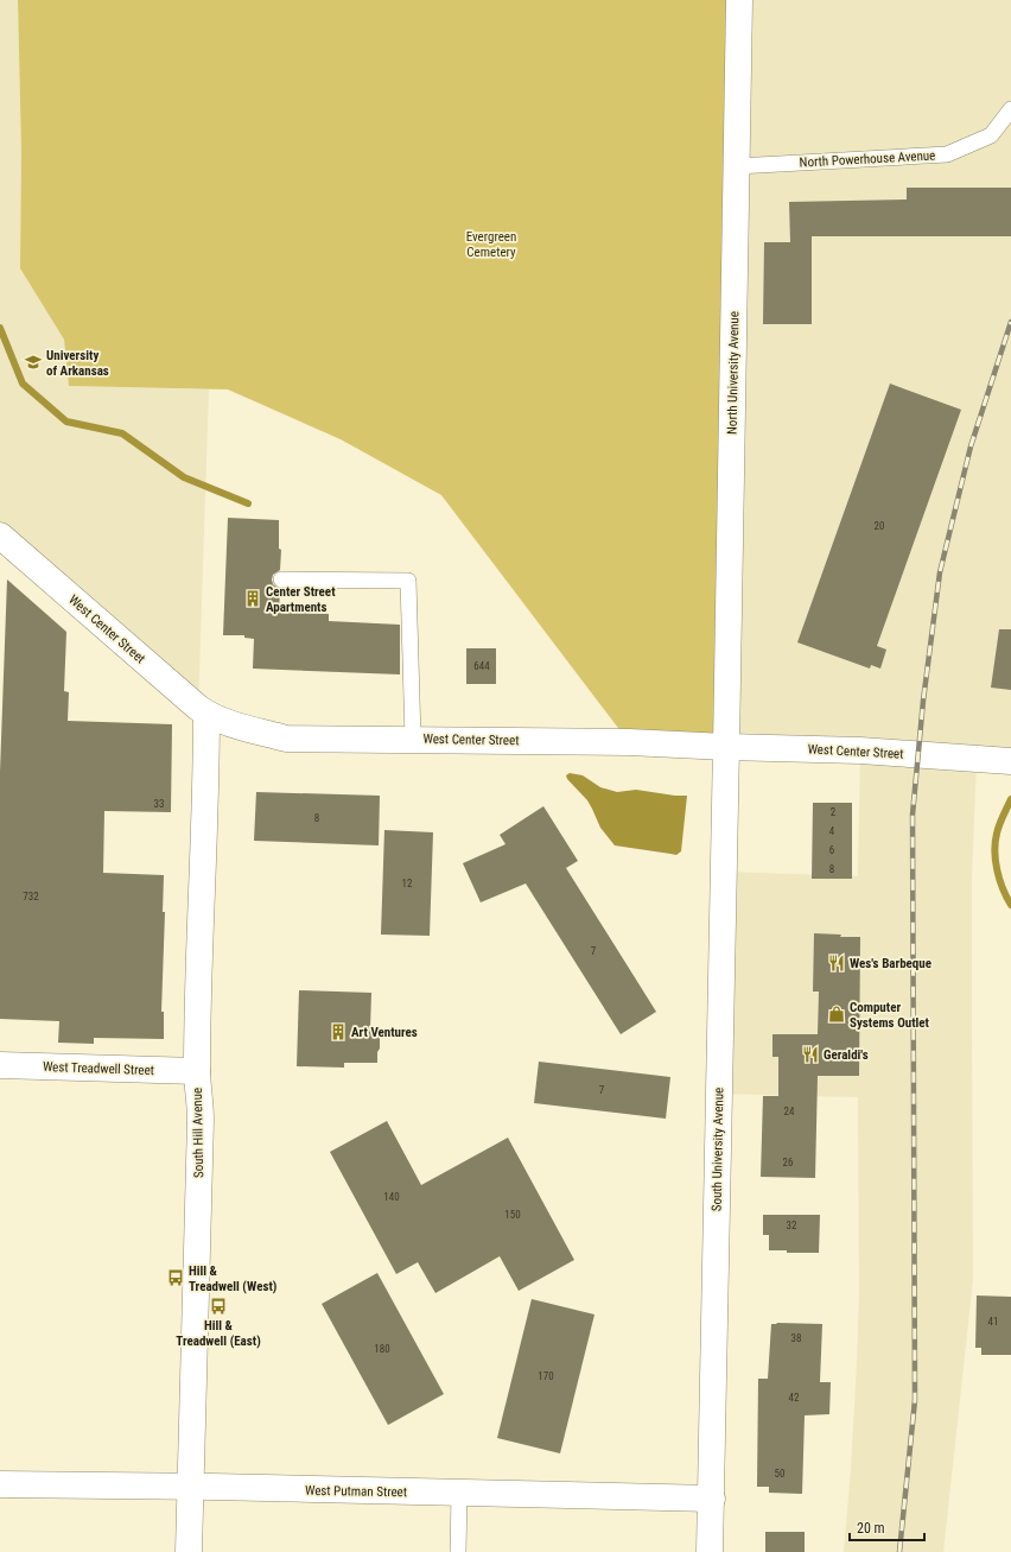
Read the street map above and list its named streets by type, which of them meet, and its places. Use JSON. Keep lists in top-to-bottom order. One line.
{"streets":{"street":["North University Avenue","West Center Street","West Treadwell Street","South Hill Avenue","South University Avenue","West Putman Street"],"lane":["North Powerhouse Avenue"]},"crossings":[["North Powerhouse Avenue","North University Avenue"],["North University Avenue","West Center Street"],["North University Avenue","South University Avenue"],["West Center Street","South Hill Avenue"],["West Center Street","South University Avenue"],["West Treadwell Street","South Hill Avenue"],["South Hill Avenue","West Putman Street"],["South University Avenue","West Putman Street"]],"parks":["Evergreen Cemetery"],"places":{"school or university":["University of Arkansas"],"building":["Center Street Apartments","Art Ventures"],"restaurant":["Wes's Barbeque","Geraldi's"],"shop":["Computer Systems Outlet"],"bus stop":["Hill & Treadwell (West)","Hill & Treadwell (East)"]},"house_numbers":["20","644","33","2","8","4","6","8","12","732","7","7","24","26","140","150","32","41","38","180","170","42","50"],"scale_bar":"20 m"}
